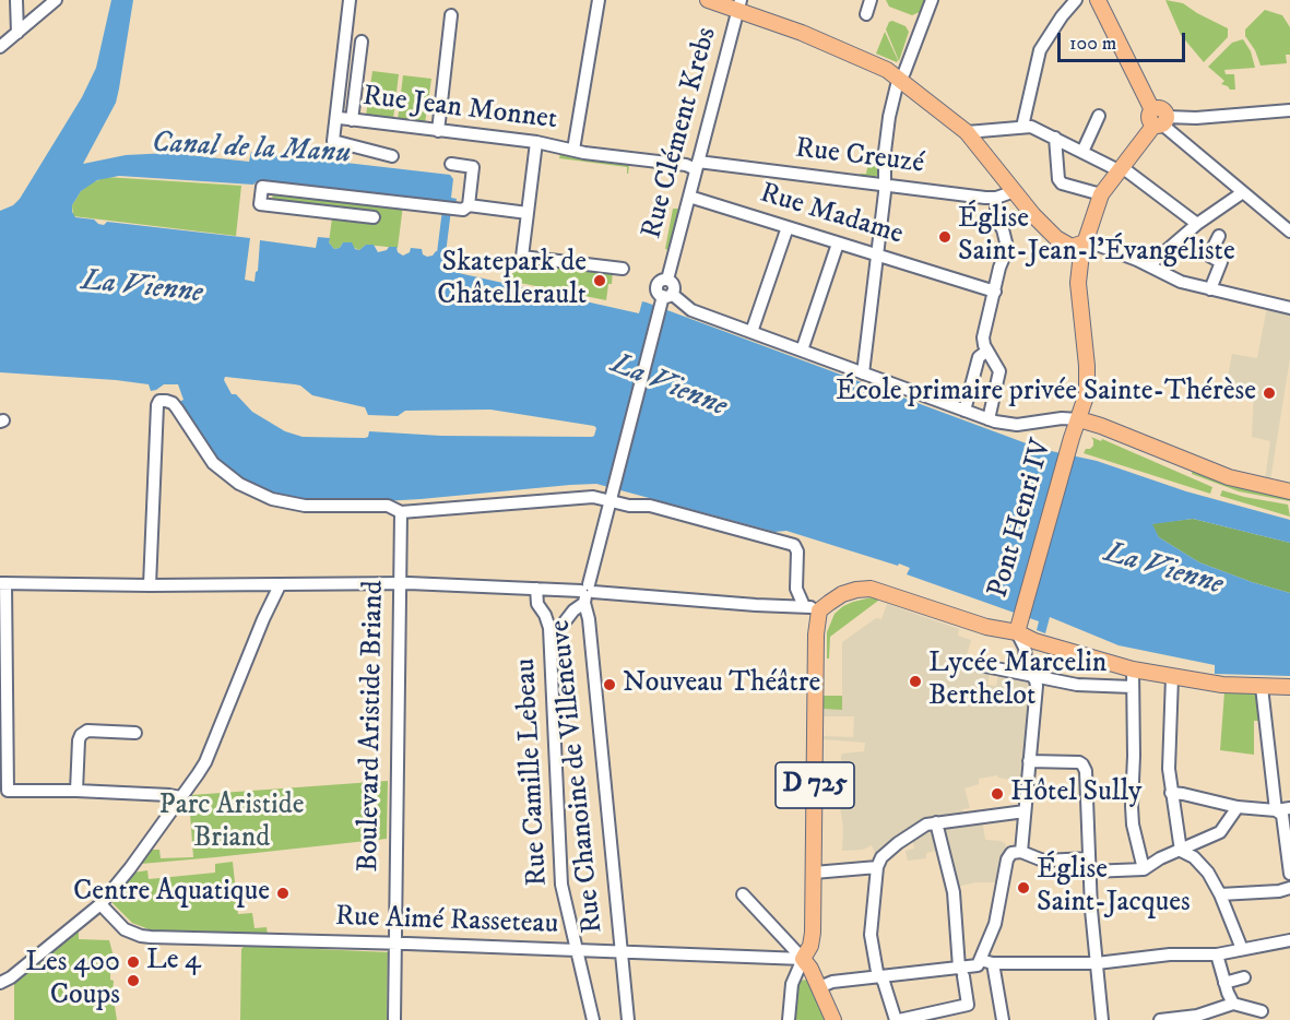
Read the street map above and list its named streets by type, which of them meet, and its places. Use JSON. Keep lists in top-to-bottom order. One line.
{"streets":{"main road":["Pont Henri IV","D 725"],"street":["Rue Jean Monnet","Rue Clément Krebs","Rue Creuzé","Rue Madame","Boulevard Aristide Briand","Rue Camille Lebeau","Rue Chanoine de Villeneuve","Rue Aimé Rasseteau"]},"crossings":[["Rue Jean Monnet","Rue Creuzé"],["Rue Clément Krebs","Rue Creuzé"],["Rue Clément Krebs","Rue Madame"],["Boulevard Aristide Briand","Rue Aimé Rasseteau"],["Rue Camille Lebeau","Rue Chanoine de Villeneuve"],["Rue Camille Lebeau","Rue Aimé Rasseteau"],["Rue Chanoine de Villeneuve","Rue Aimé Rasseteau"],["D 725","Rue Aimé Rasseteau"]],"water":["Canal de la Manu","La Vienne"],"parks":["Parc Aristide Briand"],"places":["Église Saint-Jean-l'Évangéliste","Skatepark de Châtellerault","École primaire privée Sainte-Thérèse","Lycée Marcelin Berthelot","Nouveau Théâtre","Hôtel Sully","Église Saint-Jacques","Centre Aquatique","Le 4","Les 400 Coups"],"scale_bar":"100 m"}
